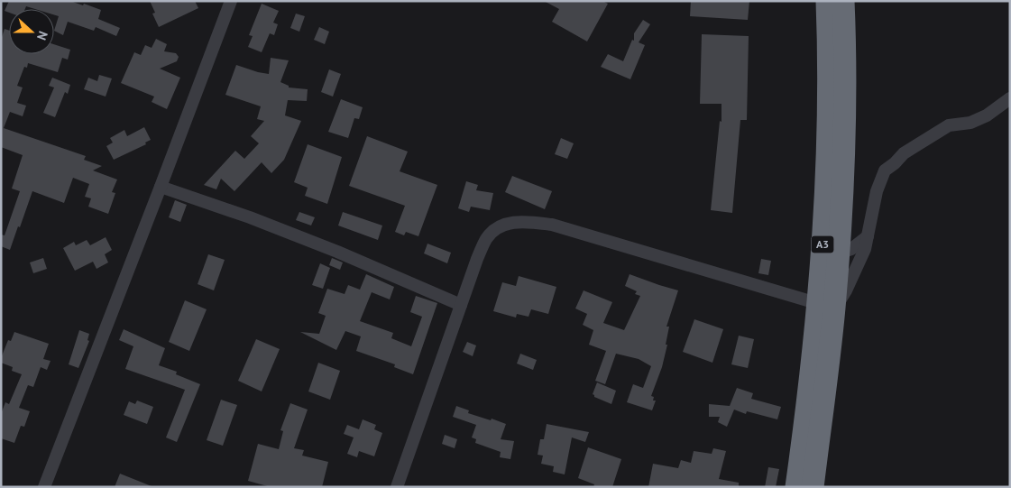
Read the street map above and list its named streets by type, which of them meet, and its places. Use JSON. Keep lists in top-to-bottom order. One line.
{"streets":{"highway":["A3"]},"north":"right"}
